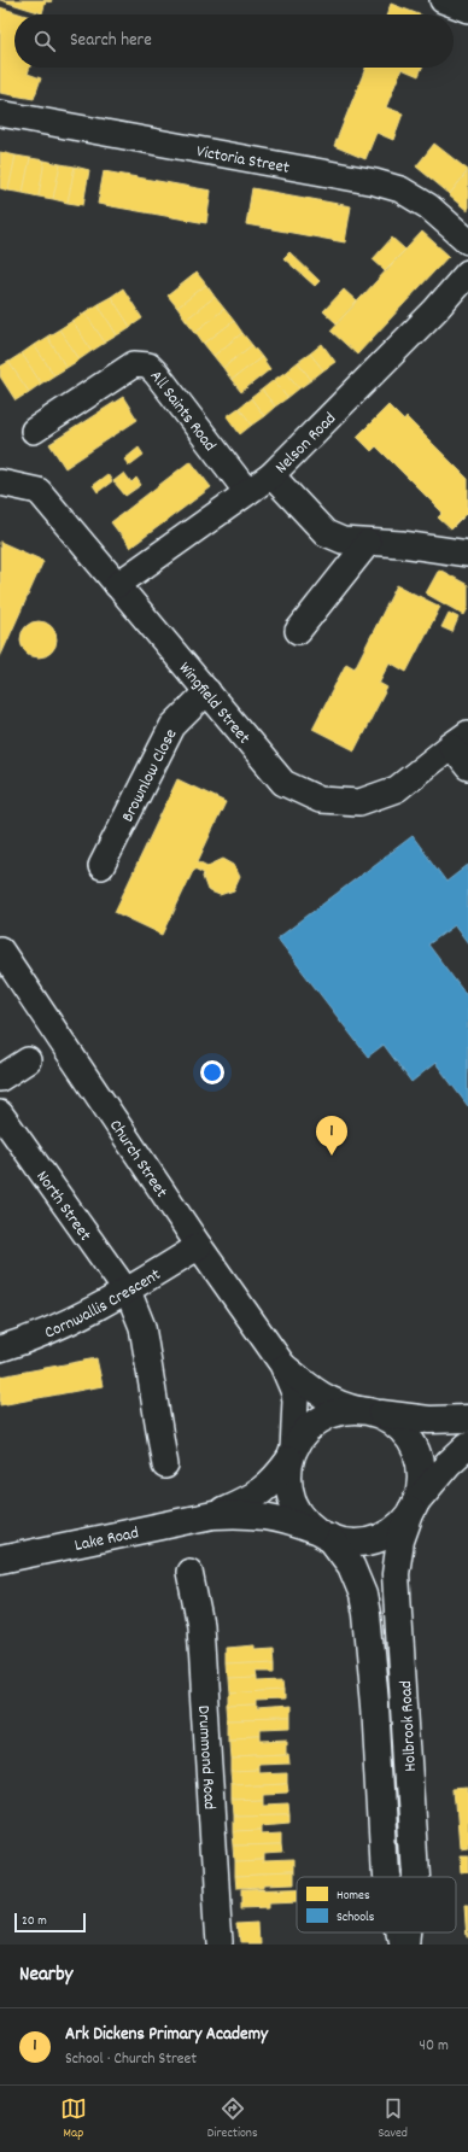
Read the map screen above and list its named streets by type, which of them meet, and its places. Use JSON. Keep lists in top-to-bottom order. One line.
{"streets":{"main road":["Lake Road","Holbrook Road"],"street":["Victoria Street","All Saints Road","Nelson Road","Wingfield Street","Brownlow Close","Church Street","North Street","Cornwallis Crescent","Drummond Road"]},"crossings":[["All Saints Road","Nelson Road"],["Nelson Road","Wingfield Street"],["Wingfield Street","Brownlow Close"],["Church Street","Cornwallis Crescent"],["Church Street","Lake Road"],["Church Street","Holbrook Road"],["North Street","Cornwallis Crescent"],["Lake Road","Holbrook Road"]],"legend":["Homes","Schools"],"scale_bar":"20 m","page":{"search":"Search here","pins":"1","scale":"20 m","heading":"Nearby","list":[{"mark":"1","name":"Ark Dickens Primary Academy","note":"School · Church Street","value":"40 m"}],"nav":["Map","Directions","Saved"]}}
